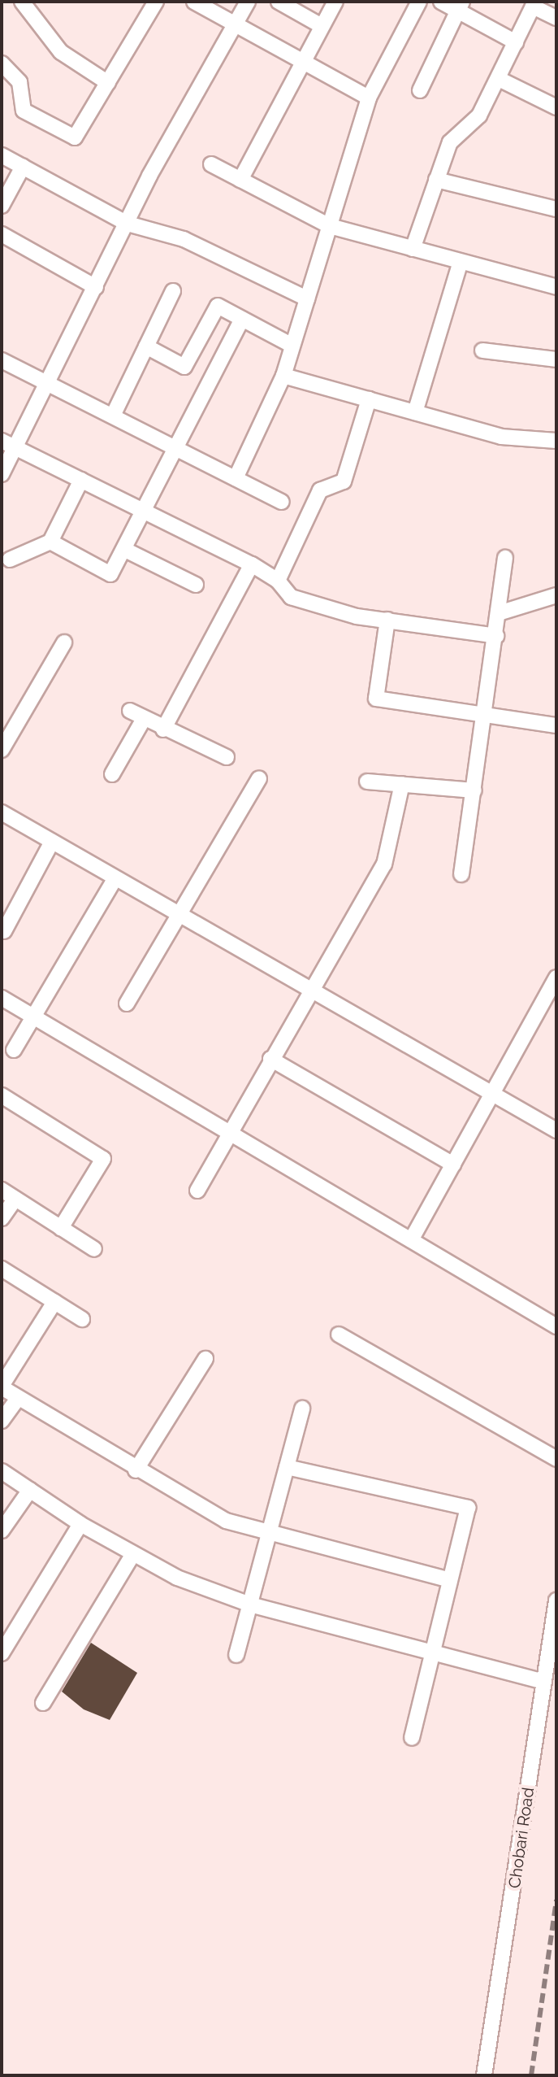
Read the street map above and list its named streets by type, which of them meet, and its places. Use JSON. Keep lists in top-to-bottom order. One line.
{"streets":{"street":["Chobari Road"]}}
